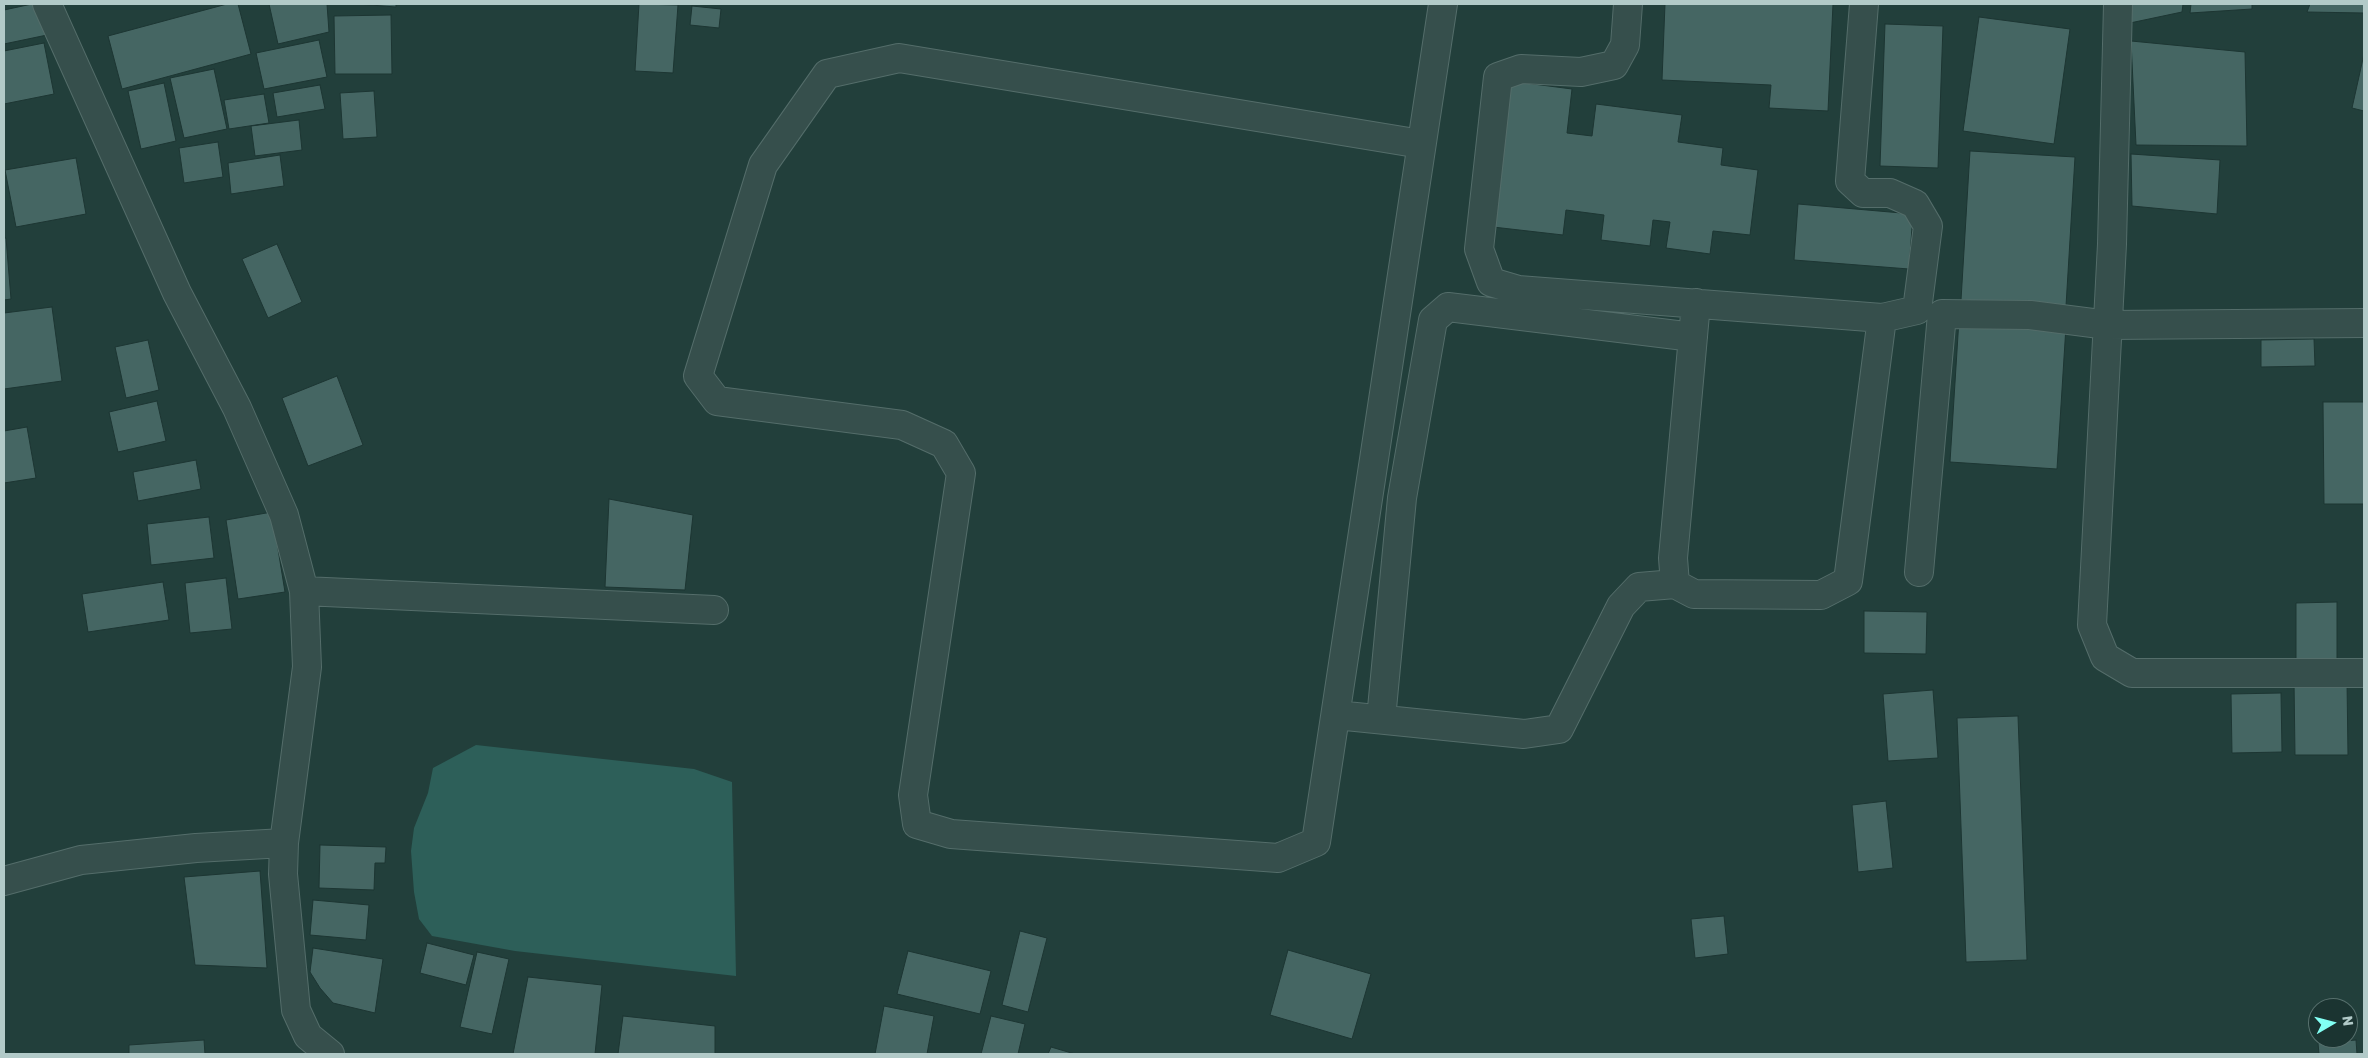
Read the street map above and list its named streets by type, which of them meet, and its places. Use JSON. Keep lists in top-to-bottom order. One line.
{"north":"right"}
